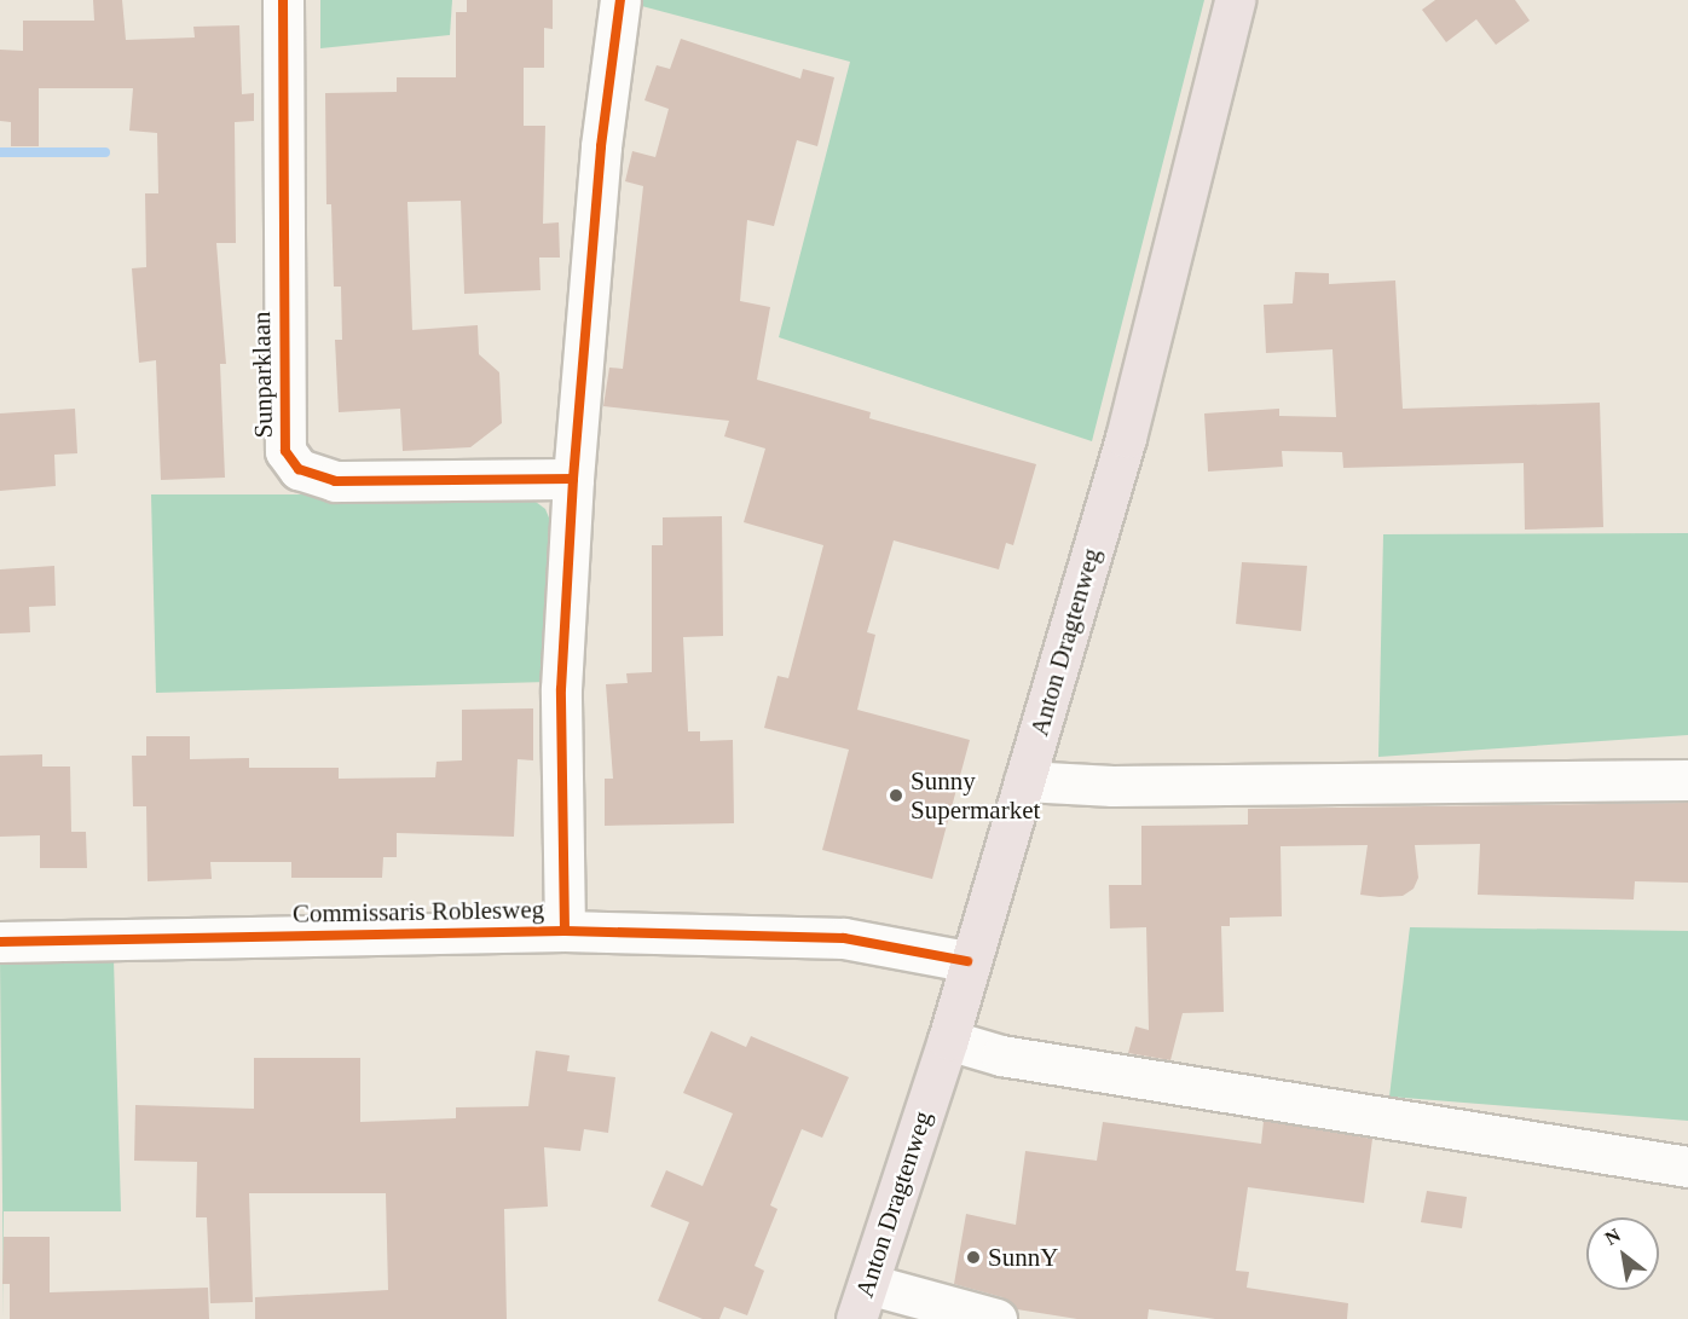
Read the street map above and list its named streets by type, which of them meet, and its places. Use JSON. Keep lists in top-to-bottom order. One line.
{"streets":{"main road":["Anton Dragtenweg"],"street":["Sunparklaan","Commissaris Roblesweg"]},"crossings":[["Anton Dragtenweg","Commissaris Roblesweg"]],"places":["Sunny Supermarket","SunnY"],"north":"top left"}
